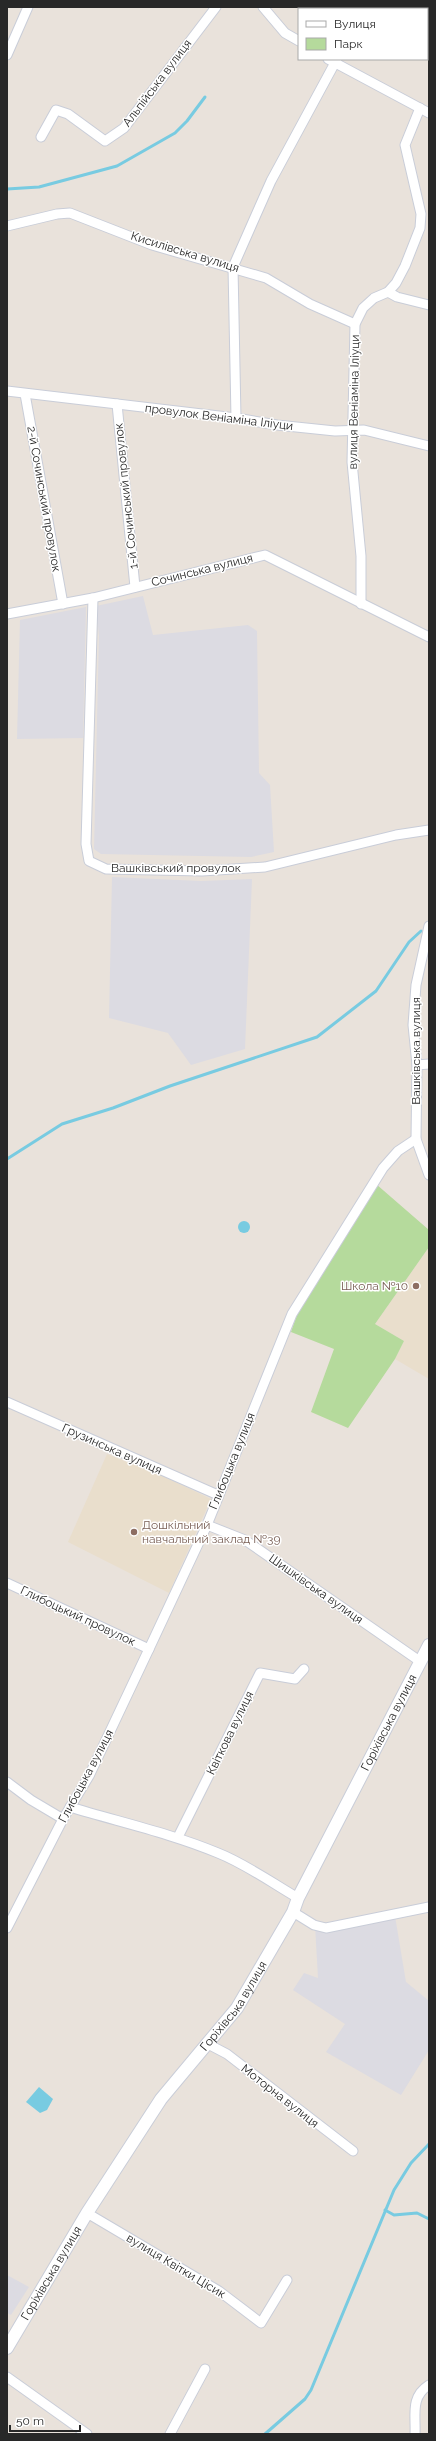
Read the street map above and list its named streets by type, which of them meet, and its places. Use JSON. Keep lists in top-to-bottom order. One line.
{"streets":{"street":["Альпійська вулиця","Кисилівська вулиця","вулиця Веніаміна Іліуци","провулок Веніаміна Іліуци","1-й Сочинський провулок","2-й Сочинський провулок","Сочинська вулиця","Вашківський провулок","Вашківська вулиця","Грузинська вулиця","Глибоцька вулиця","Шишківська вулиця","Глибоцький провулок","Горіхівська вулиця","Квіткова вулиця","Моторна вулиця","вулиця Квітки Цісик"]},"crossings":[["Кисилівська вулиця","вулиця Веніаміна Іліуци"],["вулиця Веніаміна Іліуци","провулок Веніаміна Іліуци"],["вулиця Веніаміна Іліуци","Сочинська вулиця"],["провулок Веніаміна Іліуци","1-й Сочинський провулок"],["провулок Веніаміна Іліуци","2-й Сочинський провулок"],["1-й Сочинський провулок","Сочинська вулиця"],["2-й Сочинський провулок","Сочинська вулиця"],["Сочинська вулиця","Вашківський провулок"],["Вашківська вулиця","Глибоцька вулиця"],["Грузинська вулиця","Глибоцька вулиця"],["Глибоцька вулиця","Шишківська вулиця"],["Глибоцька вулиця","Глибоцький провулок"],["Шишківська вулиця","Горіхівська вулиця"],["Горіхівська вулиця","Моторна вулиця"],["Горіхівська вулиця","вулиця Квітки Цісик"]],"places":["Школа №10","Дошкільний навчальний заклад №39"],"legend":["Вулиця","Парк"],"scale_bar":"50 m"}
